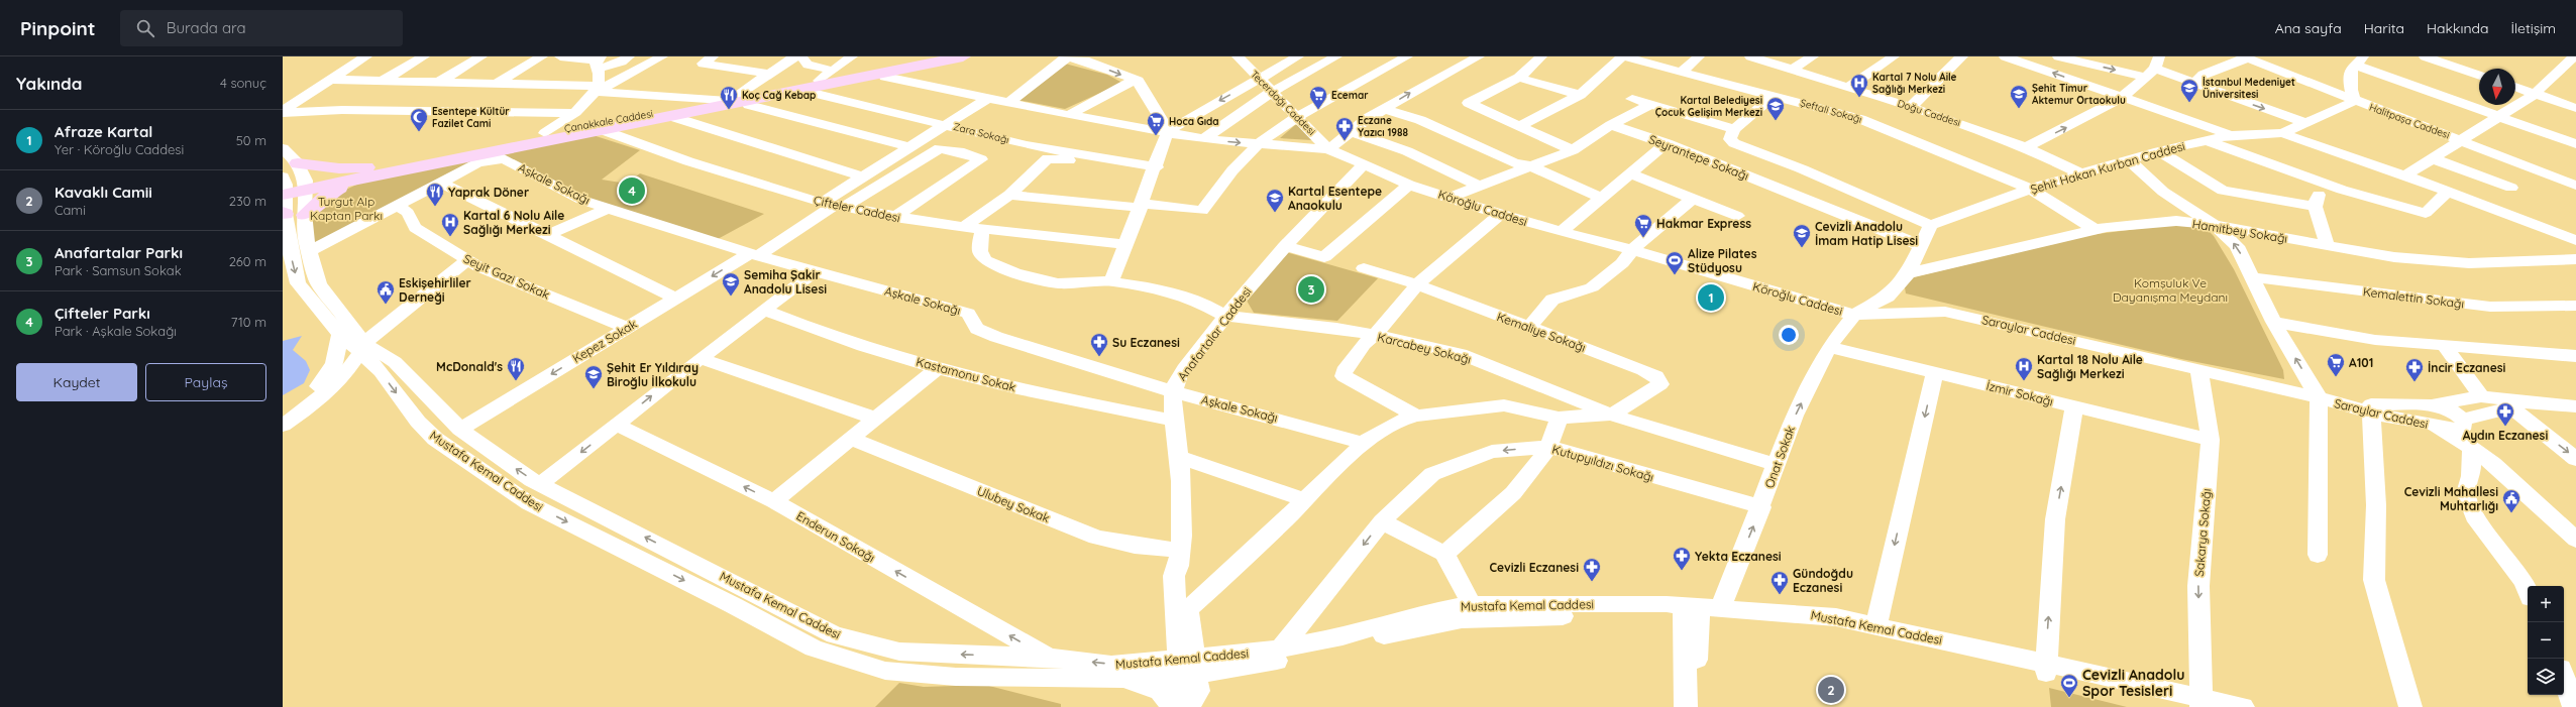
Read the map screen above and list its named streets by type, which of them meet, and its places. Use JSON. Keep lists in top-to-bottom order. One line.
{"streets":{"main road":["Çanakkale Caddesi"],"street":["Tecerdağı Caddesi","Şeftali Sokağı","Doğu Caddesi","Halitpaşa Caddesi","Zara Sokağı","Seyrantepe Sokağı","Şehit Hakan Kurban Caddesi","Aşkale Sokağı","Köroğlu Caddesi","Çifteler Caddesi","Hamitbey Sokağı","Seyit Gazi Sokak","Kemalettin Sokağı","Saraylar Caddesi","Kemaliye Sokağı","Anafartalar Caddesi","Kepez Sokak","Karcabey Sokağı","Kastamonu Sokak","İzmir Sokağı","Onat Sokak","Kutupyıldızı Sokağı","Mustafa Kemal Caddesi","Ulubey Sokak","Sakarya Sokağı","Enderun Sokağı"]},"crossings":[["Tecerdağı Caddesi","Köroğlu Caddesi"],["Şeftali Sokağı","Şehit Hakan Kurban Caddesi"],["Şeftali Sokağı","Hamitbey Sokağı"],["Doğu Caddesi","Şehit Hakan Kurban Caddesi"],["Çanakkale Caddesi","Zara Sokağı"],["Çanakkale Caddesi","Aşkale Sokağı"],["Çanakkale Caddesi","Çifteler Caddesi"],["Halitpaşa Caddesi","Şehit Hakan Kurban Caddesi"],["Aşkale Sokağı","Anafartalar Caddesi"],["Aşkale Sokağı","Kepez Sokak"],["Köroğlu Caddesi","Saraylar Caddesi"],["Köroğlu Caddesi","Anafartalar Caddesi"],["Köroğlu Caddesi","Onat Sokak"],["Çifteler Caddesi","Kepez Sokak"],["Çifteler Caddesi","Karcabey Sokağı"],["Seyit Gazi Sokak","Kepez Sokak"],["Saraylar Caddesi","Onat Sokak"],["Saraylar Caddesi","Sakarya Sokağı"],["Kemaliye Sokağı","Karcabey Sokağı"],["Anafartalar Caddesi","Karcabey Sokağı"],["Anafartalar Caddesi","Kastamonu Sokak"],["Anafartalar Caddesi","Mustafa Kemal Caddesi"],["Anafartalar Caddesi","Ulubey Sokak"],["Kepez Sokak","Mustafa Kemal Caddesi"],["Karcabey Sokağı","Onat Sokak"],["İzmir Sokağı","Onat Sokak"],["İzmir Sokağı","Sakarya Sokağı"],["Onat Sokak","Kutupyıldızı Sokağı"],["Onat Sokak","Mustafa Kemal Caddesi"],["Kutupyıldızı Sokağı","Mustafa Kemal Caddesi"],["Mustafa Kemal Caddesi","Sakarya Sokağı"],["Mustafa Kemal Caddesi","Enderun Sokağı"]],"parks":["Turgut Alp Kaptan Parkı","Komşuluk Ve Dayanışma Meydanı"],"places":{"hospital":["Kartal 7 Nolu Aile Sağlığı Merkezi","Kartal 6 Nolu Aile Sağlığı Merkezi","Kartal 18 Nolu Aile Sağlığı Merkezi"],"school or university":["İstanbul Medeniyet Üniversitesi","Şehit Timur Aktemur Ortaokulu","Kartal Belediyesi Çocuk Gelişim Merkezi","Kartal Esentepe Anaokulu","Cevizli Anadolu İmam Hatip Lisesi","Semiha Şakir Anadolu Lisesi","Şehit Er Yıldıray Biroğlu İlkokulu"],"restaurant":["Koç Cağ Kebap","Yaprak Döner","McDonald's"],"supermarket":["Ecemar","Hoca Gıda","Hakmar Express","A101"],"mosque":["Esentepe Kültür Fazilet Cami"],"pharmacy":["Eczane Yazıcı 1988","Su Eczanesi","İncir Eczanesi","Aydın Eczanesi","Yekta Eczanesi","Cevizli Eczanesi","Gündoğdu Eczanesi"],"sports":["Alize Pilates Stüdyosu","Cevizli Anadolu Spor Tesisleri"],"public building":["Eskişehirliler Derneği","Cevizli Mahallesi Muhtarlığı"]},"north":"bottom","page":{"header":"Pinpoint","search":"Burada ara","nav":["Ana sayfa","Harita","Hakkında","İletişim"],"heading":["Yakında","4 sonuç"],"list":[{"mark":"1","name":"Afraze Kartal","note":"Yer · Köroğlu Caddesi","value":"50 m"},{"mark":"2","name":"Kavaklı Camii","note":"Cami","value":"230 m"},{"mark":"3","name":"Anafartalar Parkı","note":"Park · Samsun Sokak","value":"260 m"},{"mark":"4","name":"Çifteler Parkı","note":"Park · Aşkale Sokağı","value":"710 m"}],"pins":["4","3","1","2"],"buttons":["Kaydet","Paylaş"],"map_buttons":["+","−"]}}
